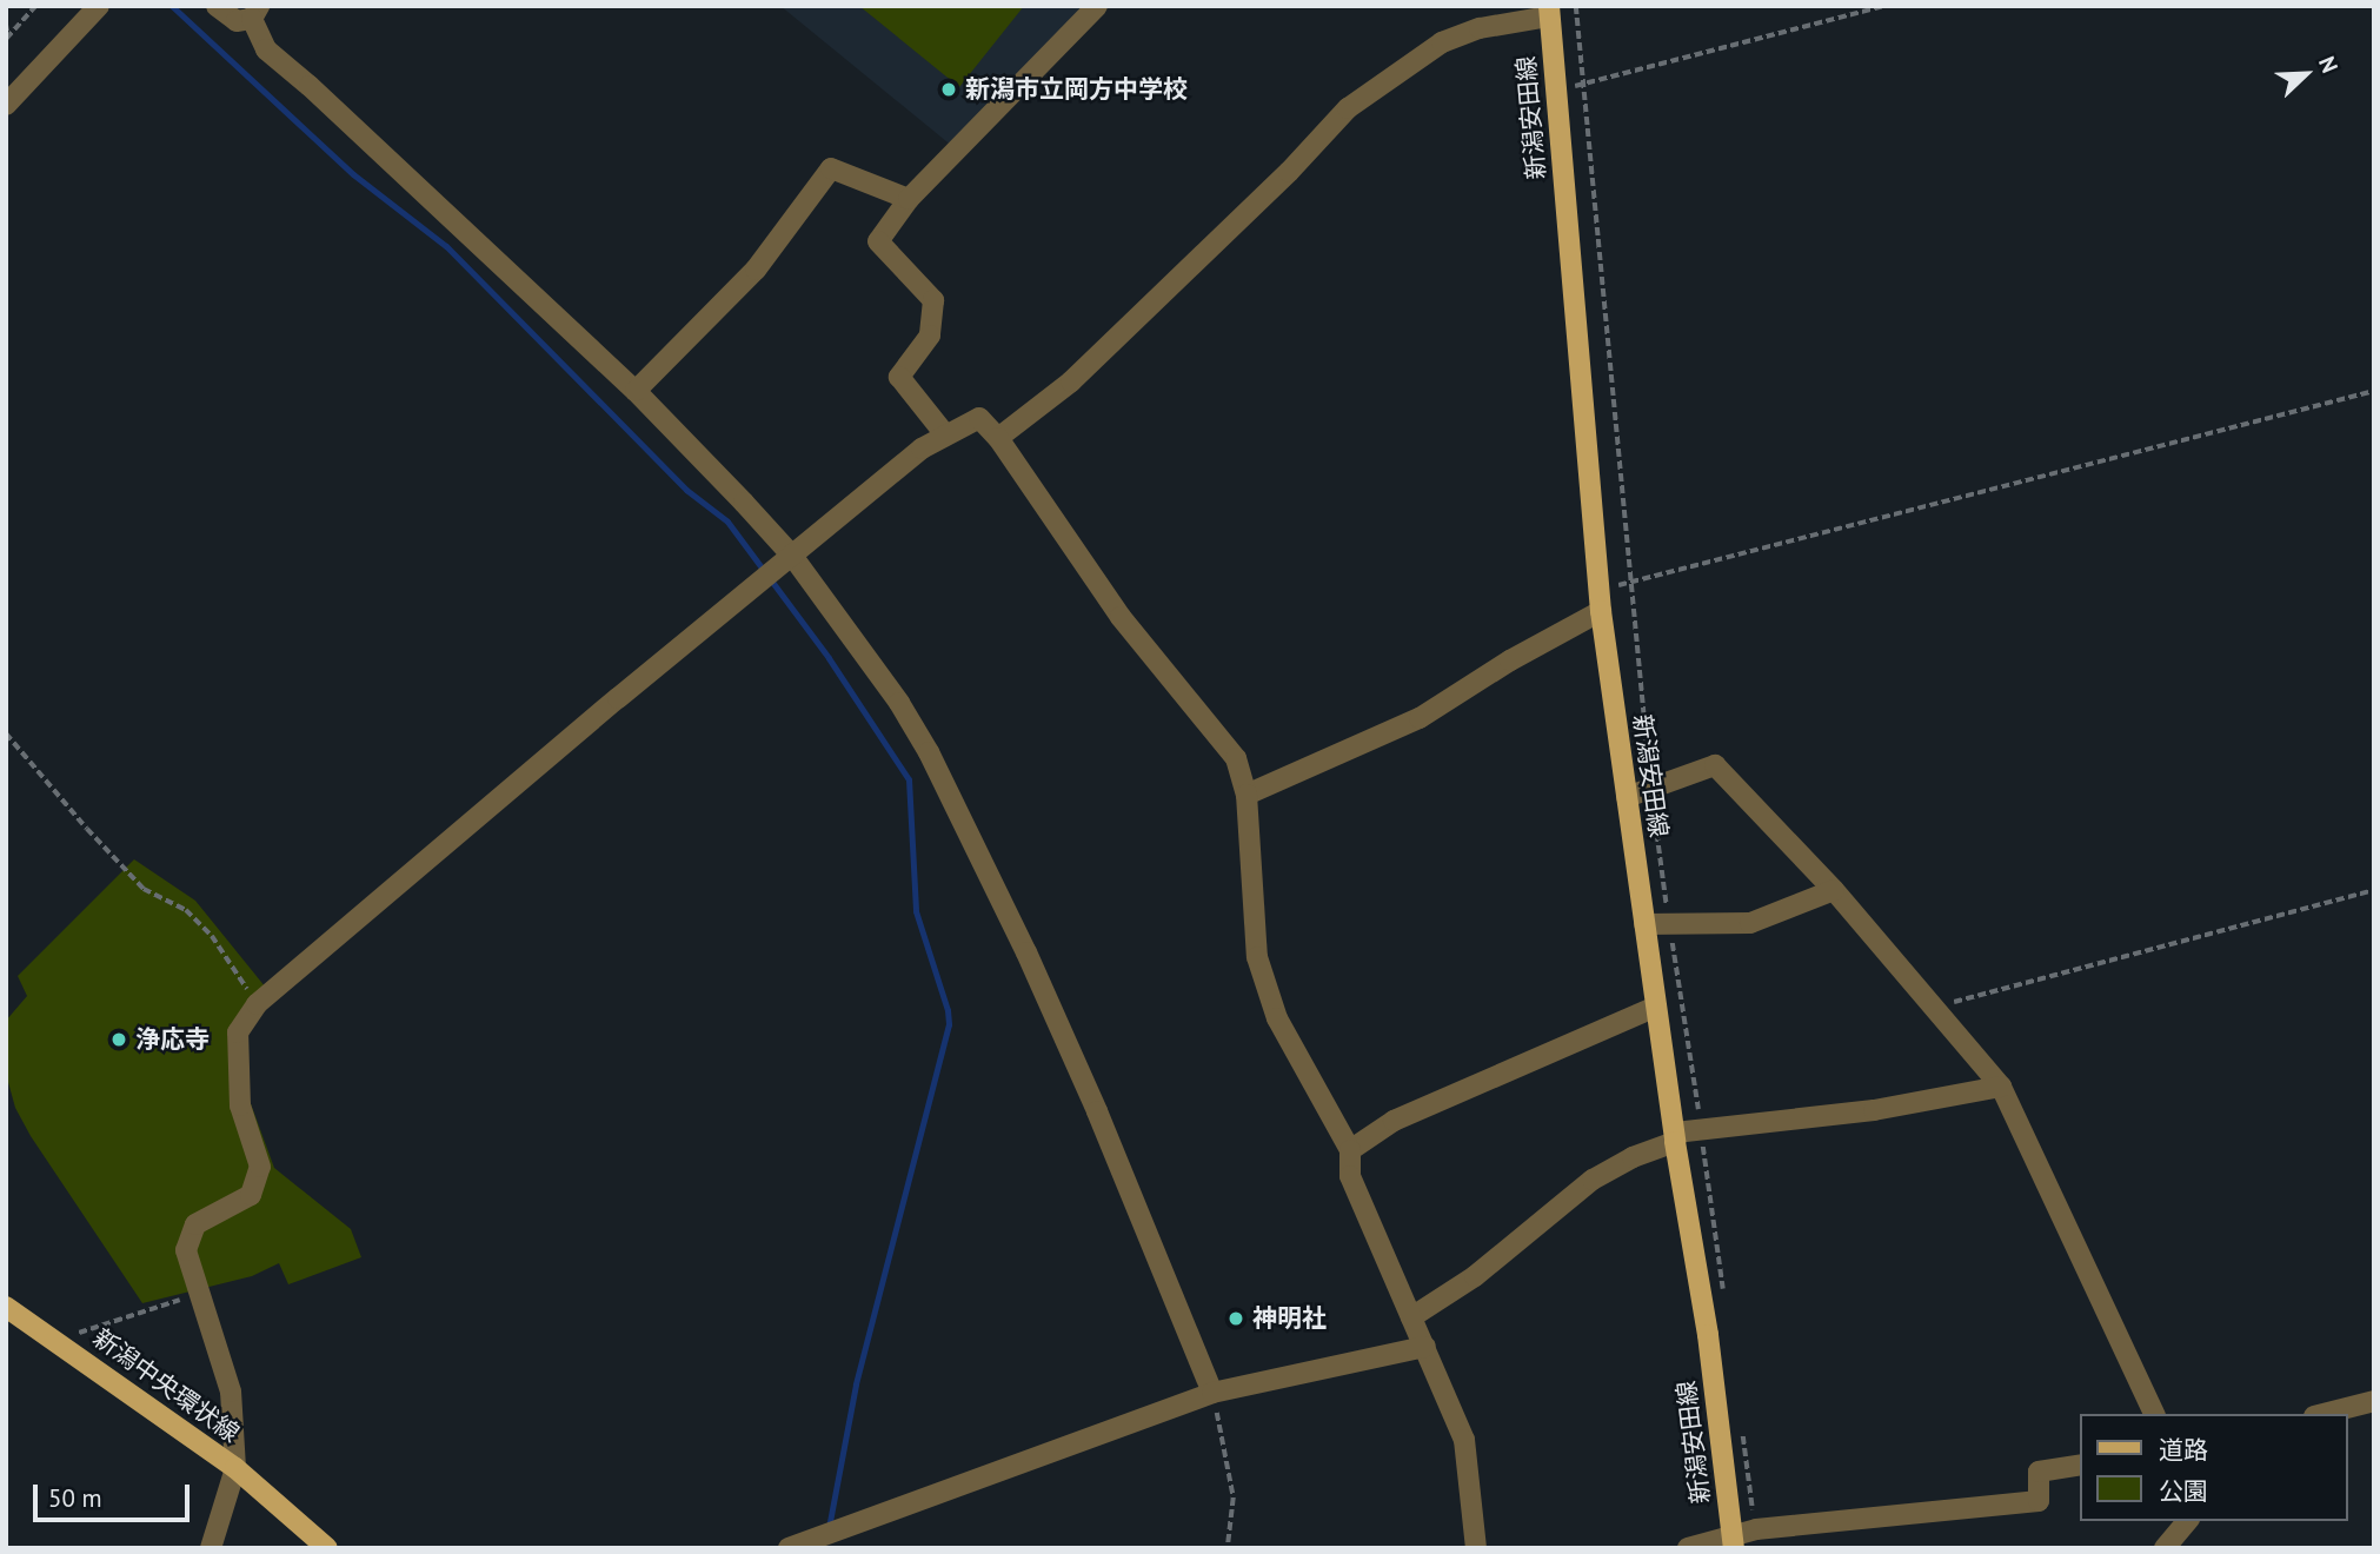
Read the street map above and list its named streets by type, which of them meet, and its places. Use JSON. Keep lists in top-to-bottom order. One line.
{"streets":{"main road":["新潟安田線","新潟中央環状線"]},"places":["新潟市立岡方中学校","浄応寺","神明社"],"legend":["道路","公園"],"scale_bar":"50 m","north":"top right"}
